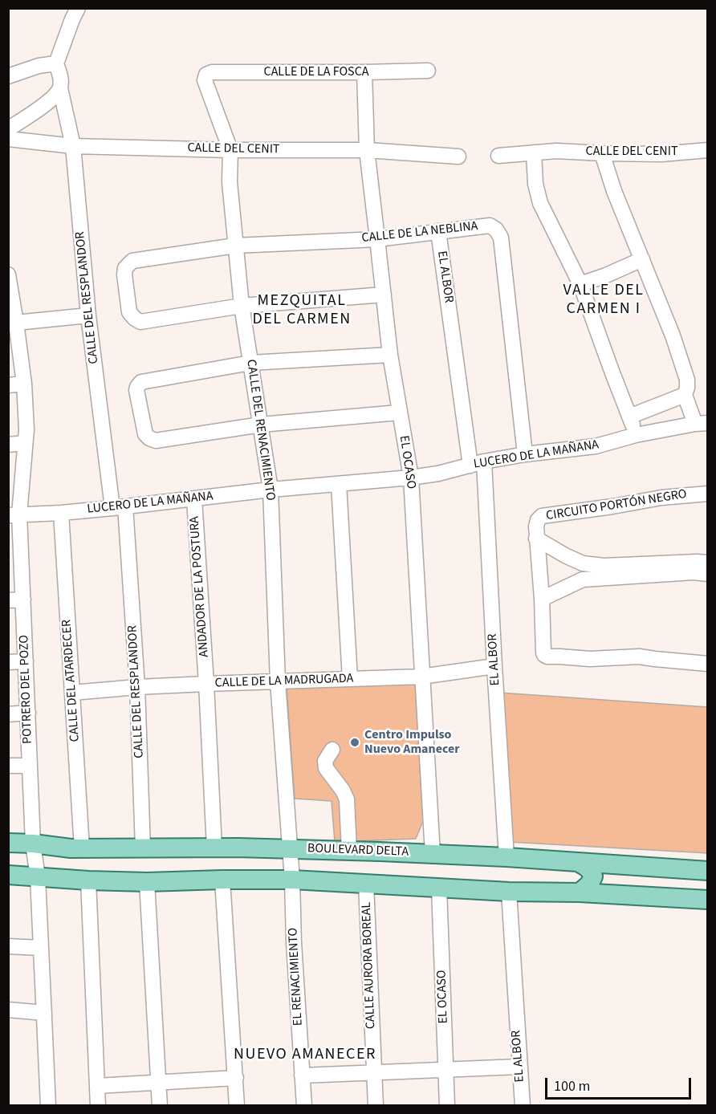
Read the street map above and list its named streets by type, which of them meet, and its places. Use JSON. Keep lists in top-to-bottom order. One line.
{"streets":{"main road":["BOULEVARD DELTA"],"street":["CALLE DE LA FOSCA","CALLE DEL CENIT","CALLE DE LA NEBLINA","EL ALBOR","CALLE DEL RESPLANDOR","CALLE DEL RENACIMIENTO","LUCERO DE LA MAÑANA","EL OCASO","CIRCUITO PORTÓN NEGRO","ANDADOR DE LA POSTURA","CALLE DEL ATARDECER","CALLE DE LA MADRUGADA","POTRERO DEL POZO","CALLE AURORA BOREAL","EL RENACIMIENTO"]},"crossings":[["CALLE DE LA FOSCA","CALLE DEL RENACIMIENTO"],["CALLE DE LA FOSCA","EL OCASO"],["CALLE DEL CENIT","CALLE DEL RESPLANDOR"],["CALLE DEL CENIT","CALLE DEL RENACIMIENTO"],["CALLE DEL CENIT","EL OCASO"],["CALLE DE LA NEBLINA","EL ALBOR"],["CALLE DE LA NEBLINA","CALLE DEL RENACIMIENTO"],["CALLE DE LA NEBLINA","LUCERO DE LA MAÑANA"],["CALLE DE LA NEBLINA","EL OCASO"],["EL ALBOR","LUCERO DE LA MAÑANA"],["EL ALBOR","CALLE DE LA MADRUGADA"],["EL ALBOR","BOULEVARD DELTA"],["CALLE DEL RESPLANDOR","LUCERO DE LA MAÑANA"],["CALLE DEL RESPLANDOR","CALLE DE LA MADRUGADA"],["CALLE DEL RESPLANDOR","BOULEVARD DELTA"],["CALLE DEL RENACIMIENTO","LUCERO DE LA MAÑANA"],["CALLE DEL RENACIMIENTO","CALLE DE LA MADRUGADA"],["CALLE DEL RENACIMIENTO","BOULEVARD DELTA"],["CALLE DEL RENACIMIENTO","EL RENACIMIENTO"],["LUCERO DE LA MAÑANA","EL OCASO"],["LUCERO DE LA MAÑANA","ANDADOR DE LA POSTURA"],["LUCERO DE LA MAÑANA","CALLE DEL ATARDECER"],["LUCERO DE LA MAÑANA","POTRERO DEL POZO"],["EL OCASO","CALLE DE LA MADRUGADA"],["EL OCASO","BOULEVARD DELTA"],["ANDADOR DE LA POSTURA","CALLE DE LA MADRUGADA"],["ANDADOR DE LA POSTURA","BOULEVARD DELTA"],["CALLE DEL ATARDECER","CALLE DE LA MADRUGADA"],["CALLE DEL ATARDECER","BOULEVARD DELTA"],["POTRERO DEL POZO","BOULEVARD DELTA"],["BOULEVARD DELTA","EL RENACIMIENTO"]],"districts":["VALLE DEL CARMEN I","MEZQUITAL DEL CARMEN","NUEVO AMANECER"],"places":["Centro Impulso Nuevo Amanecer"],"scale_bar":"100 m"}
